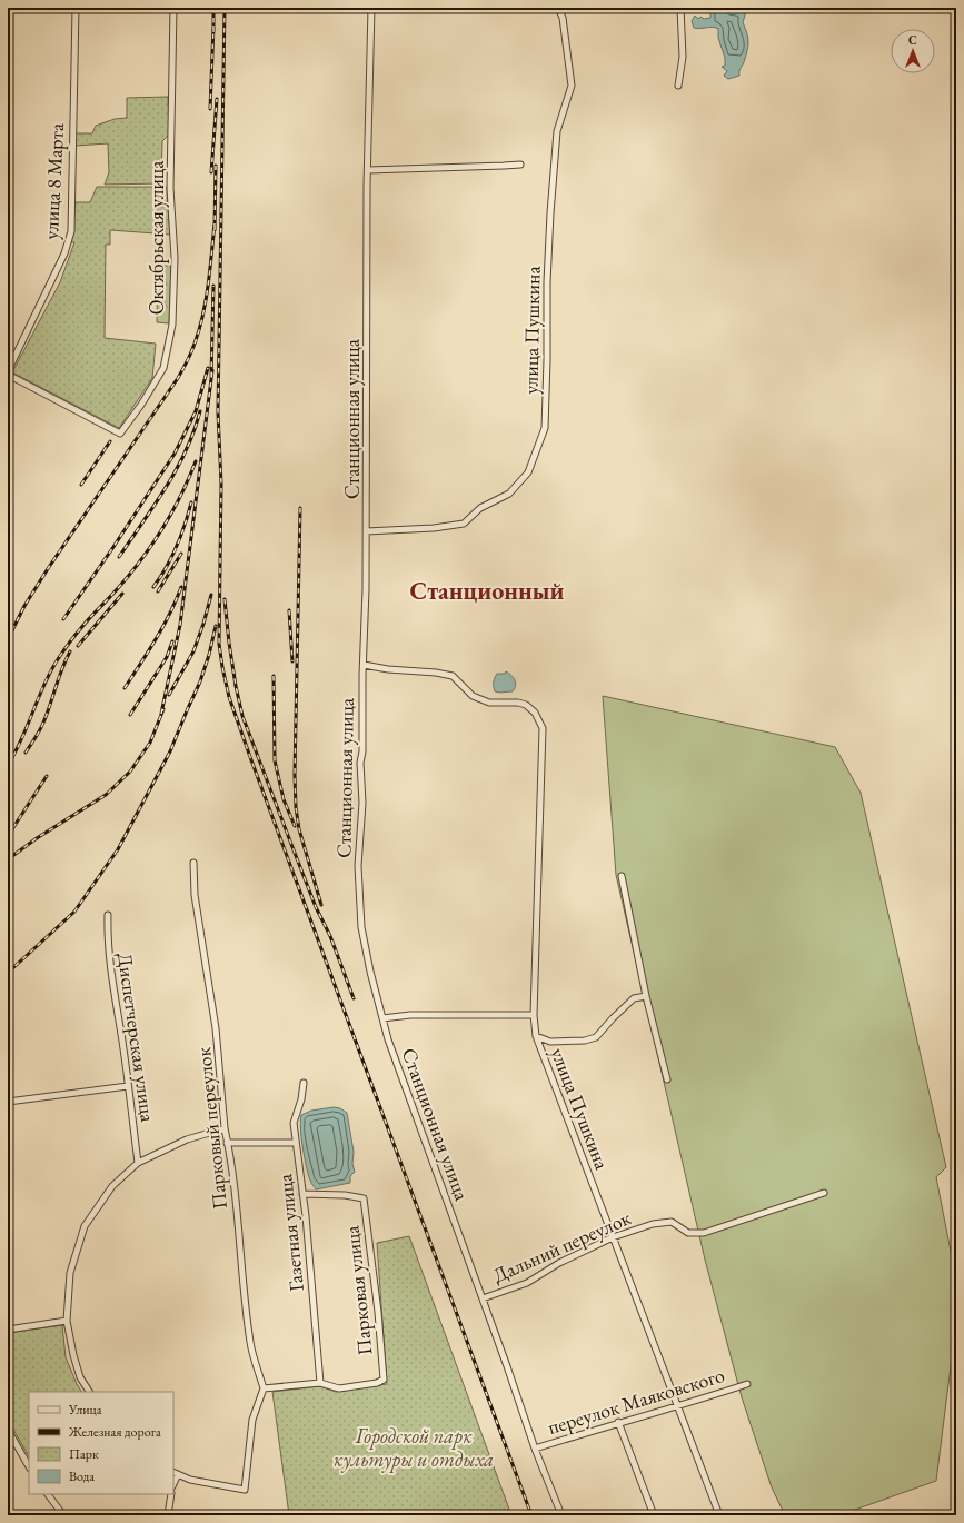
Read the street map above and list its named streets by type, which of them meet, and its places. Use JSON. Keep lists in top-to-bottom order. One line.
{"streets":{"street":["улица 8 Марта","Октябрьская улица","улица Пушкина","Станционная улица","Диспетчерская улица","Парковый переулок","Газетная улица","Дальний переулок","Парковая улица","переулок Маяковского"]},"crossings":[["улица Пушкина","Станционная улица"],["улица Пушкина","Дальний переулок"],["улица Пушкина","переулок Маяковского"],["Станционная улица","Дальний переулок"],["Станционная улица","переулок Маяковского"],["Газетная улица","Парковая улица"]],"districts":["Станционный"],"parks":["Городской парк культуры и отдыха"],"legend":["Улица","Железная дорога","Парк","Вода"],"north":"top"}
